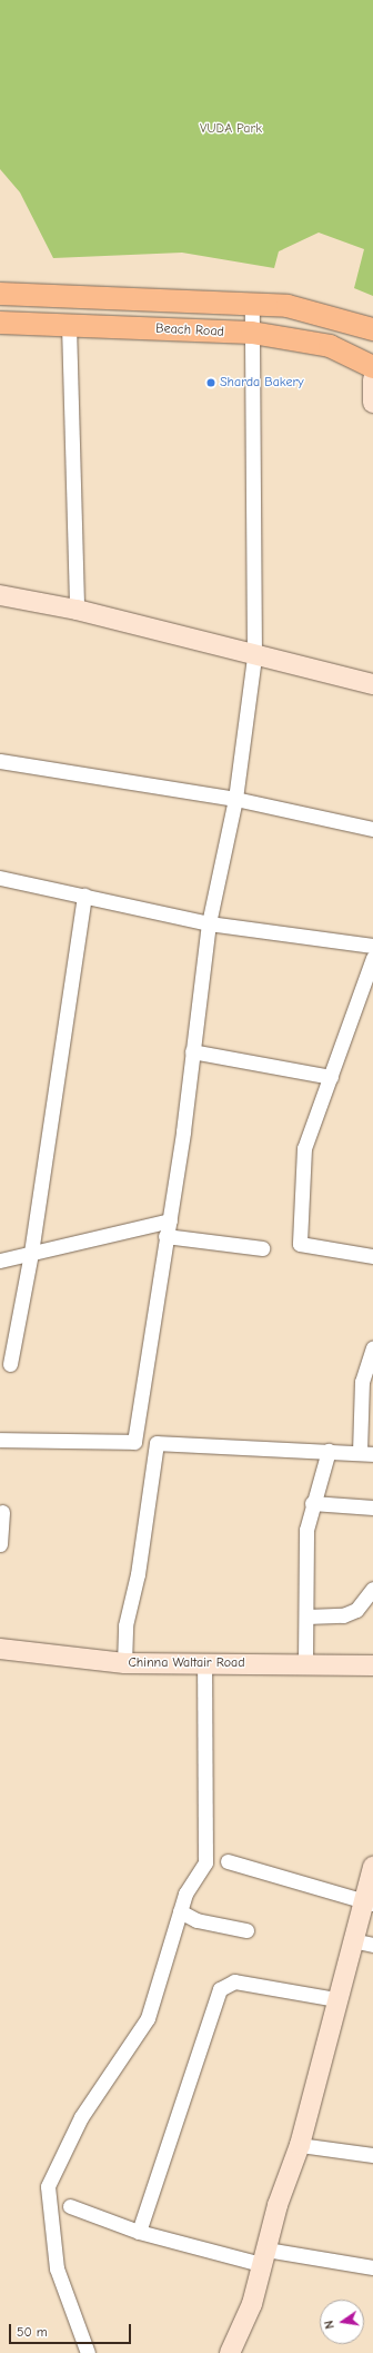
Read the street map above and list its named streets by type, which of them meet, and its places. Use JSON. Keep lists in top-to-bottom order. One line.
{"streets":{"main road":["Beach Road"],"street":["Chinna Waltair Road"]},"parks":["VUDA Park"],"places":["Sharda Bakery"],"scale_bar":"50 m","north":"left"}
